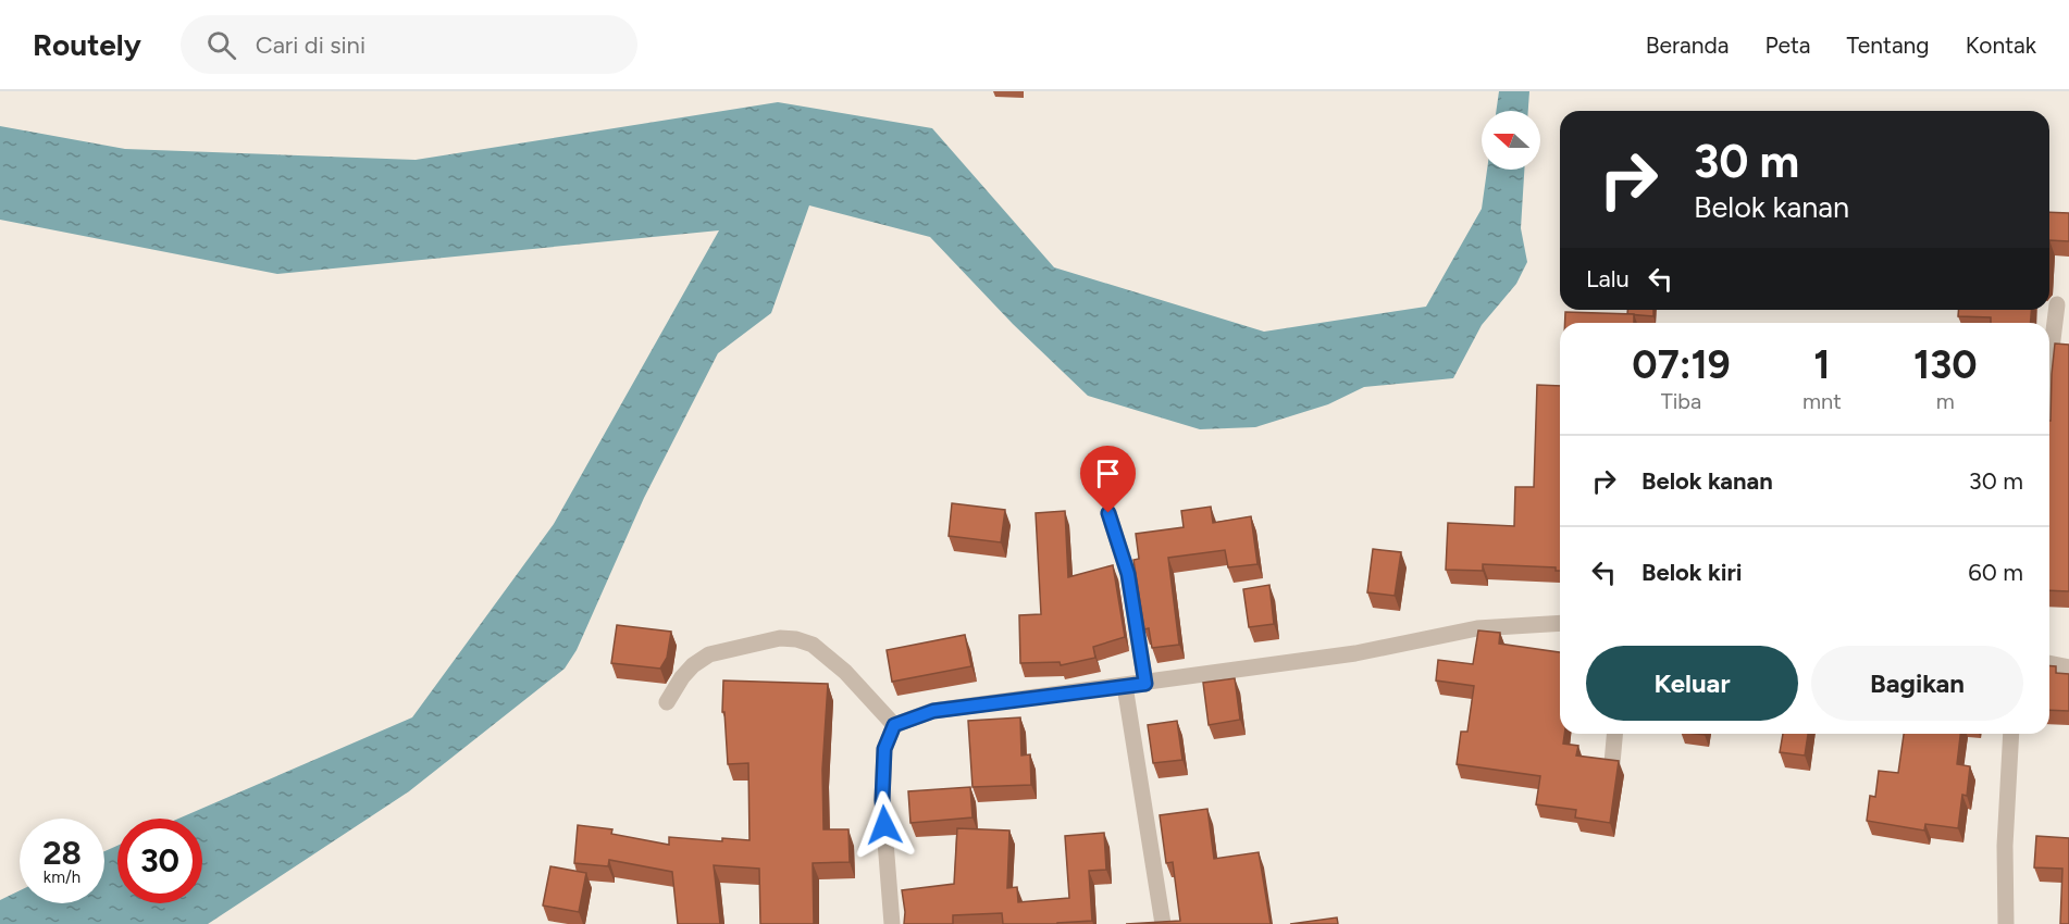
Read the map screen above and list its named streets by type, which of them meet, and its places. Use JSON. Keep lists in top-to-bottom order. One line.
{"north":"left","page":{"header":"Routely","search":"Cari di sini","nav":["Beranda","Peta","Tentang","Kontak"],"turn":["30 m","Belok kanan"],"then":"Lalu","eta":["07:19","Tiba","1","mnt","130","m"],"list":[{"name":"Belok kanan","value":"30 m"},{"name":"Belok kiri","value":"60 m"}],"buttons":["Keluar","Bagikan"],"speed":"28 km/h","limit":"30"}}
